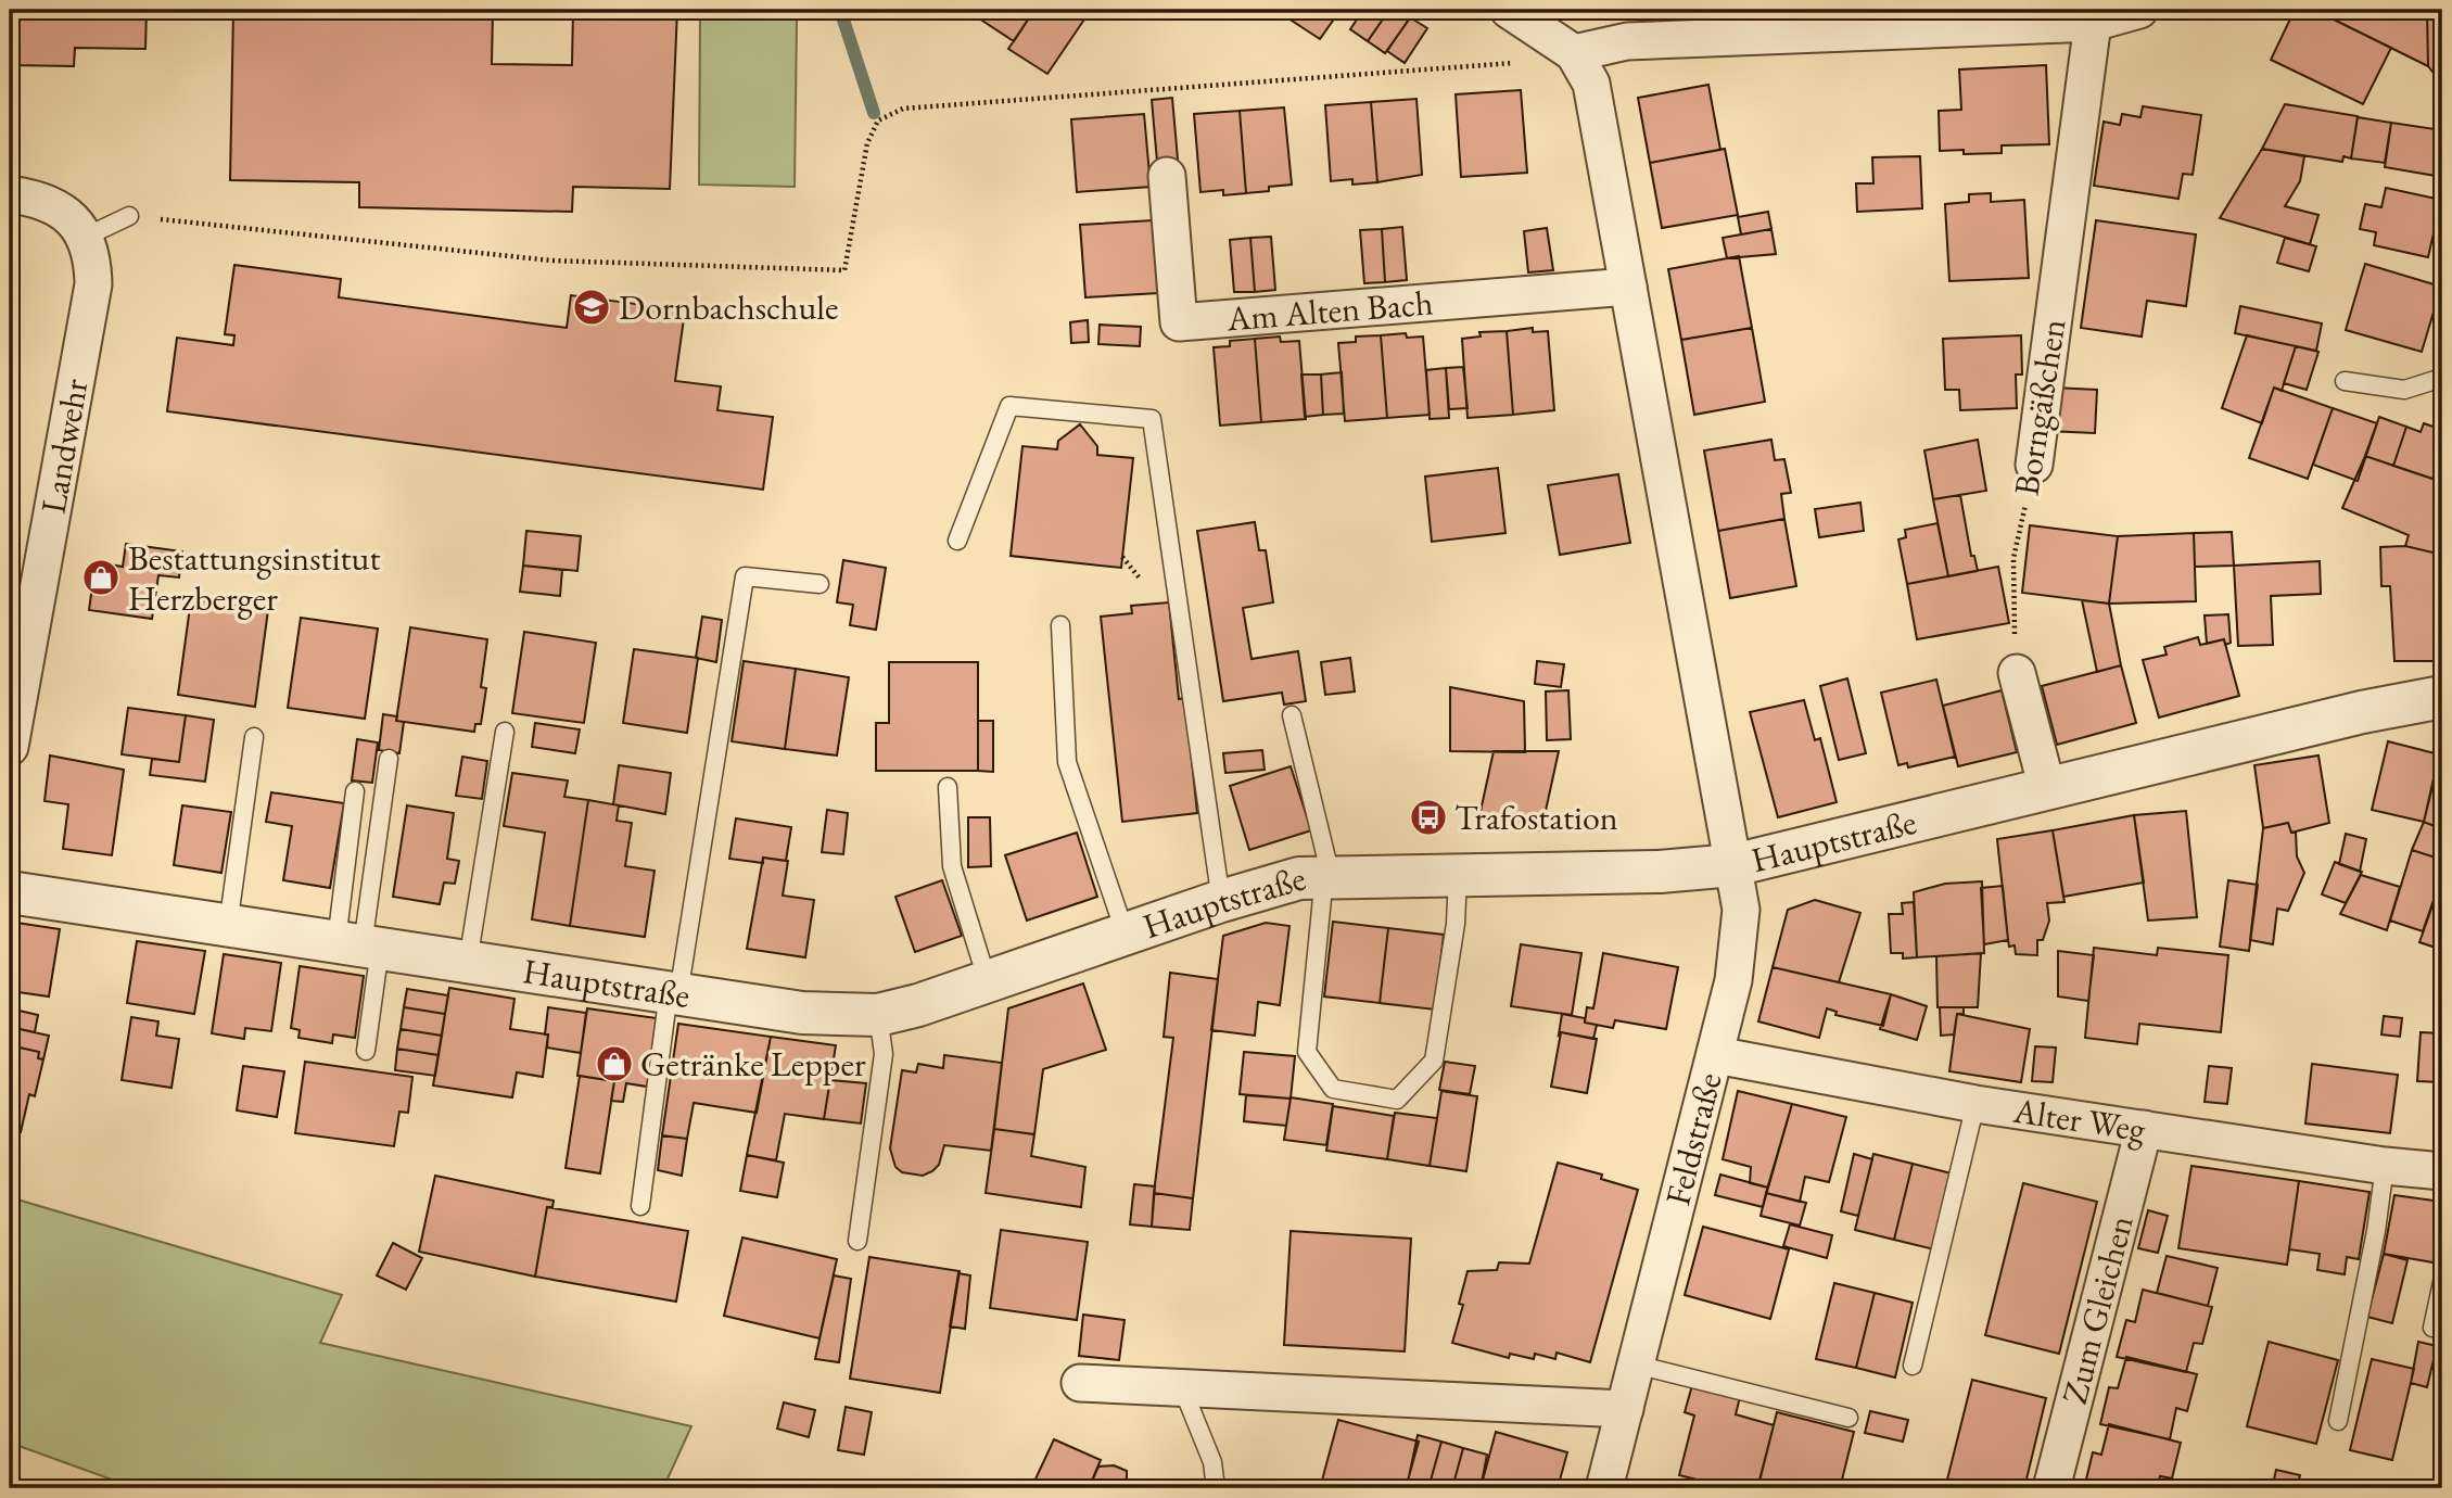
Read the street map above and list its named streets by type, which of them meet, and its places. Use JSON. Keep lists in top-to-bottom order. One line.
{"streets":{"street":["Am Alten Bach","Borngäßchen","Landwehr","Hauptstraße","Alter Weg","Feldstraße","Zum Gleichen"]},"crossings":[["Hauptstraße","Feldstraße"],["Alter Weg","Feldstraße"],["Alter Weg","Zum Gleichen"]],"places":{"school or university":["Dornbachschule"],"shop":["Bestattungsinstitut Herzberger","Getränke Lepper"],"bus stop":["Trafostation"]}}
